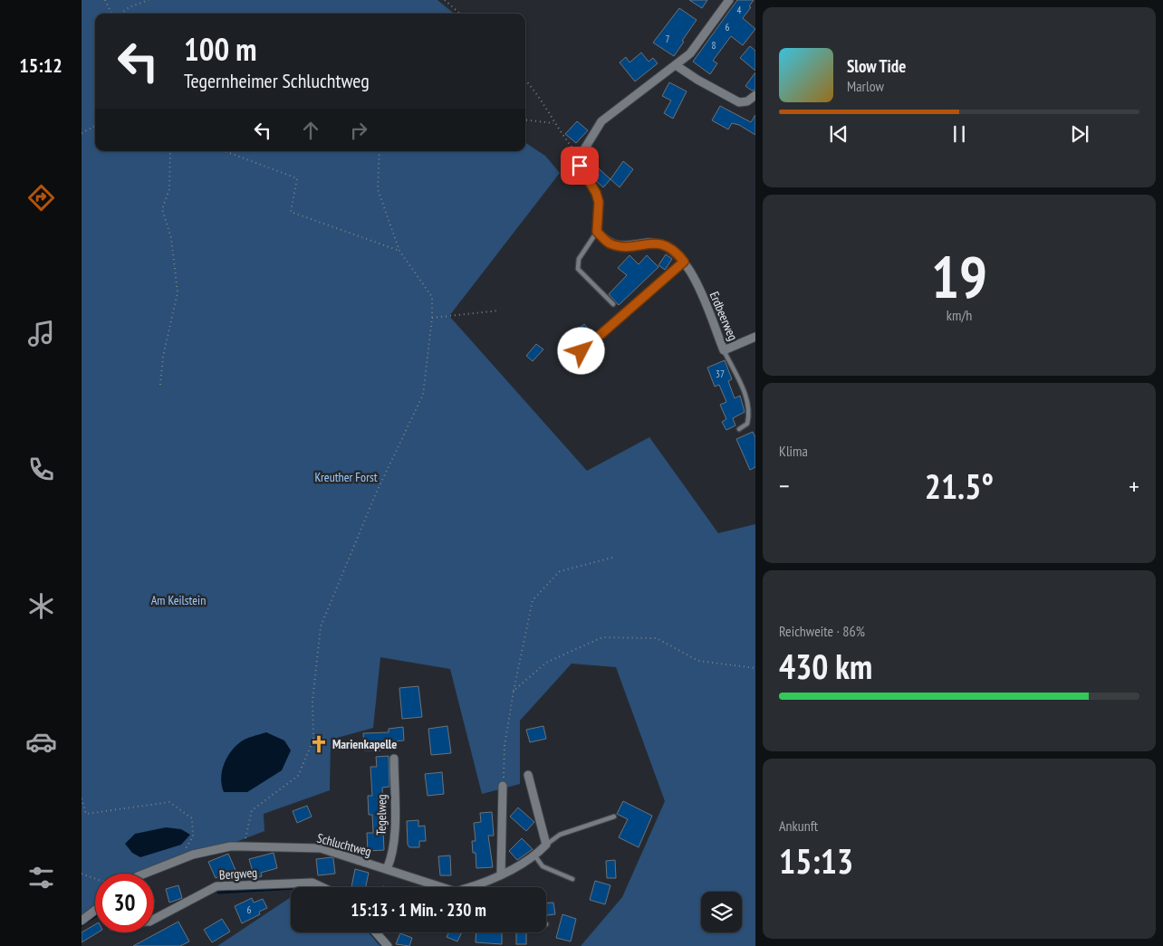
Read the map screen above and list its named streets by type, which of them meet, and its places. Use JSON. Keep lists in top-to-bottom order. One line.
{"streets":{"street":["Erdbeerweg","Tegelweg","Schluchtweg","Bergweg"]},"crossings":[["Tegelweg","Schluchtweg"]],"parks":["Kreuther Forst","Am Keilstein"],"places":{"church":["Marienkapelle"]},"house_numbers":["4","6","7","8","37","6"],"page":{"tabs":"15:12","turn":["100 m","Tegernheimer Schluchtweg"],"song":["Slow Tide","Marlow"],"tile":[["19","km/h"],"Klima",["Reichweite · 86%","430 km"],["Ankunft","15:13"]],"heat":["−","21.5°","+"],"limit":"30","trip":"15:13 · 1 Min. · 230 m"}}
